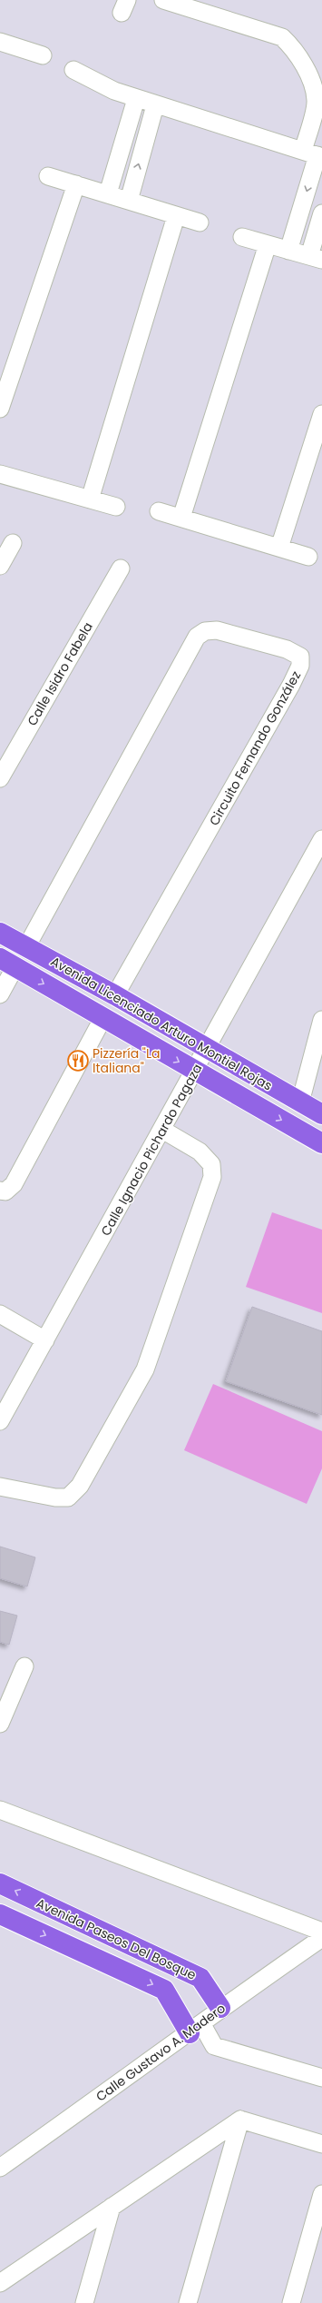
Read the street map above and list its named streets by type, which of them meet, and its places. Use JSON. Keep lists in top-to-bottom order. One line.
{"streets":{"main road":["Avenida Licenciado Arturo Montiel Rojas","Avenida Paseos Del Bosque"],"street":["Calle Isidro Fabela","Circuito Fernando González","Calle Ignacio Pichardo Pagaza","Calle Gustavo A. Madero"]},"crossings":[["Circuito Fernando González","Avenida Licenciado Arturo Montiel Rojas"],["Avenida Licenciado Arturo Montiel Rojas","Calle Ignacio Pichardo Pagaza"],["Avenida Paseos Del Bosque","Calle Gustavo A. Madero"]],"places":{"restaurant":["Pizzería \"La Italiana\""]}}
